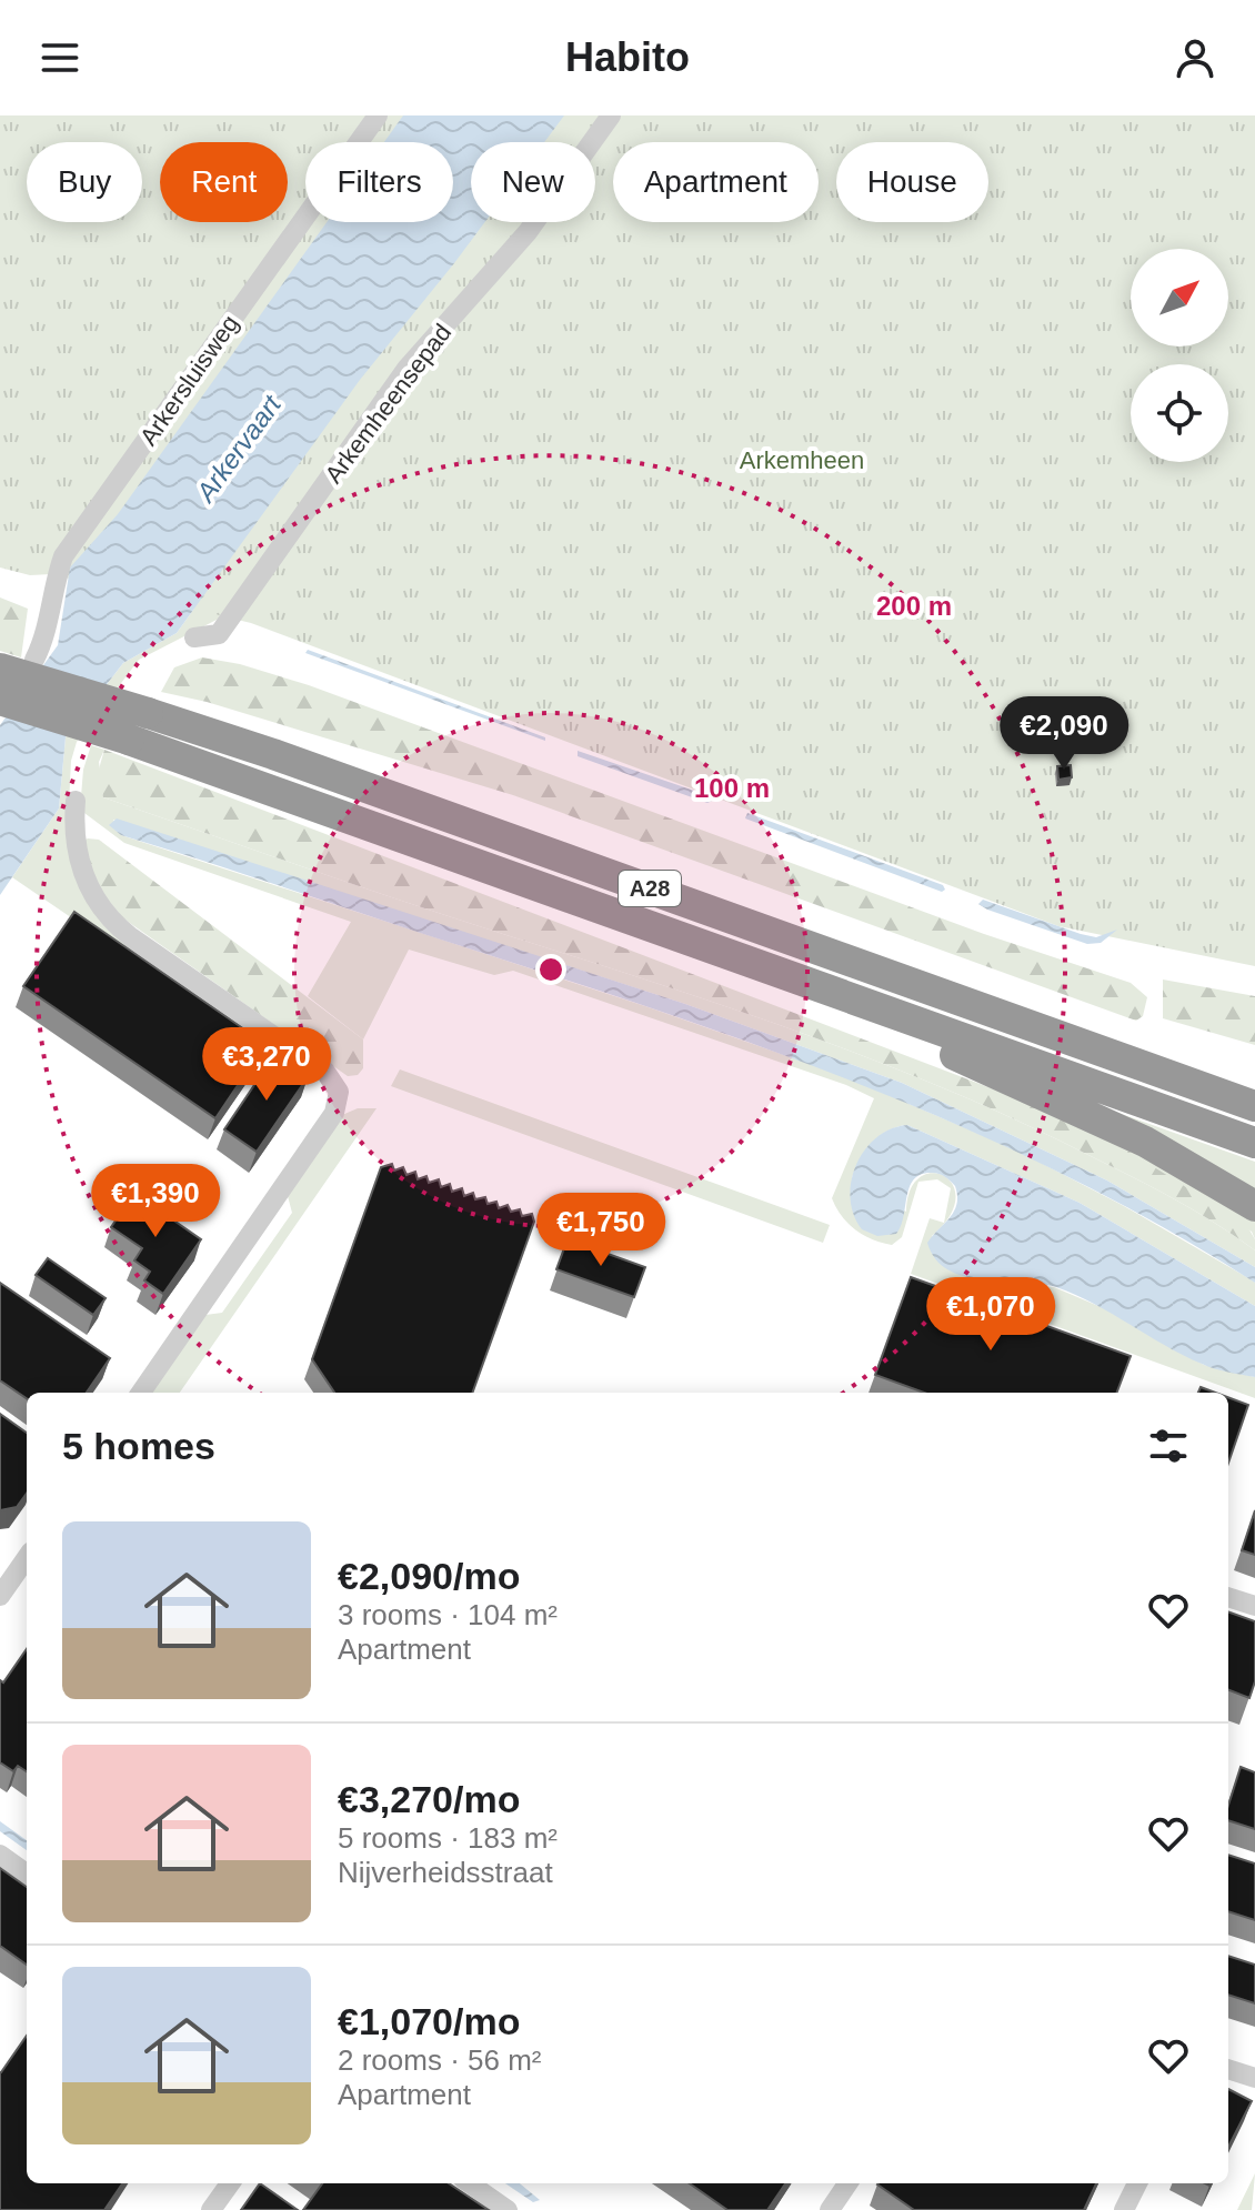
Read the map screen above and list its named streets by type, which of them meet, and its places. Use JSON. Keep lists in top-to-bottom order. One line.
{"streets":{"highway":["A28"],"street":["Arkersluisweg","Arkemheensepad"]},"water":["Arkervaart"],"parks":["Arkemheen"],"north":"top right","page":{"header":"Habito","chip":["Buy","Rent","Filters","New","Apartment","House"],"price":["€2,090","€3,270","€1,390","€1,750","€1,070"],"heading":"5 homes","list":[{"name":"€2,090/mo","note":"3 rooms · 104 m² · Apartment"},{"name":"€3,270/mo","note":"5 rooms · 183 m² · Nijverheidsstraat"},{"name":"€1,070/mo","note":"2 rooms · 56 m² · Apartment"}]},"rings":["200 m","100 m"]}
